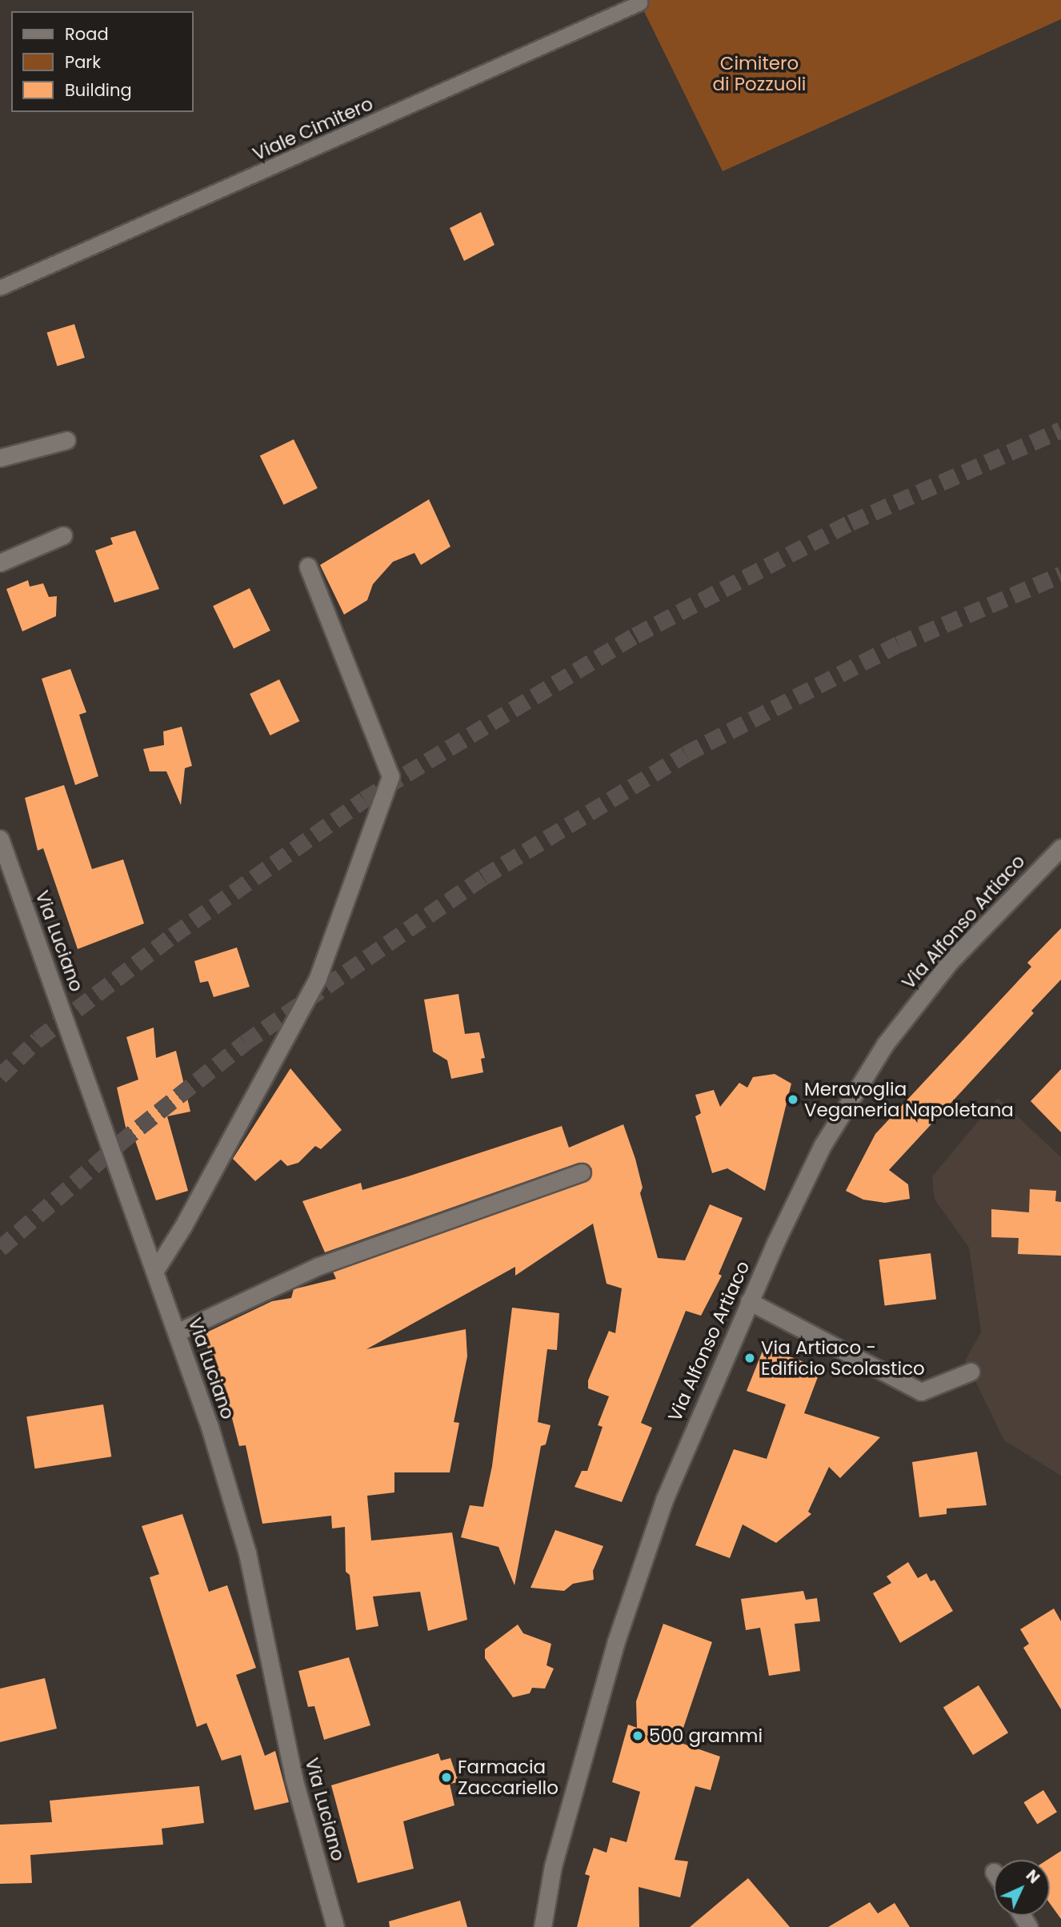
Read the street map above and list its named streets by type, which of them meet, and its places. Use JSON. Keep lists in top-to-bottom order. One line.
{"streets":{"street":["Via Alfonso Artiaco","Via Luciano"],"lane":["Viale Cimitero"]},"parks":["Cimitero di Pozzuoli"],"places":["Meravoglia Veganeria Napoletana","Via Artiaco - Edificio Scolastico","500 grammi","Farmacia Zaccariello"],"legend":["Road","Park","Building"],"north":"top right"}
